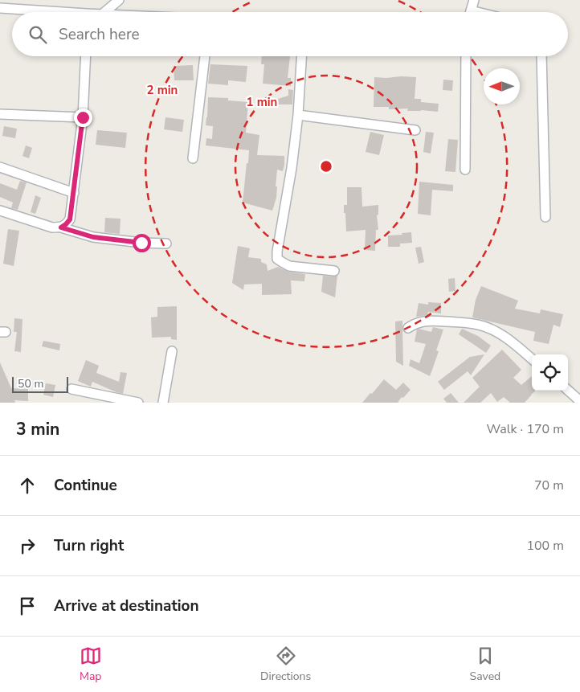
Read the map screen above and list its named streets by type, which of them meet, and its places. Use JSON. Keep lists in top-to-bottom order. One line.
{"scale_bar":"50 m","north":"left","page":{"search":"Search here","scale":"50 m","heading":["3 min","Walk · 170 m"],"list":[["Continue","70 m"],["Turn right","100 m"],"Arrive at destination"],"nav":["Map","Directions","Saved"]},"rings":["2 min","1 min"]}
